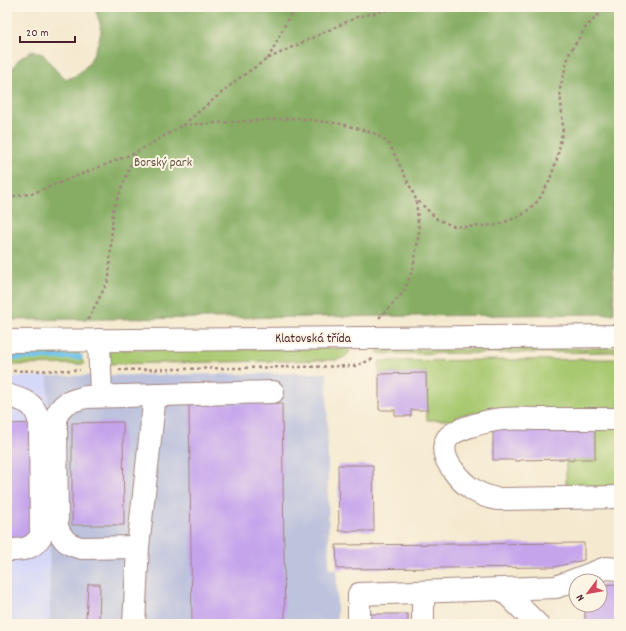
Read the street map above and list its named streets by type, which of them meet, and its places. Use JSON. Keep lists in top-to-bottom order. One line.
{"streets":{"main road":["Klatovská třída"]},"parks":["Borský park"],"scale_bar":"20 m","north":"bottom left"}
